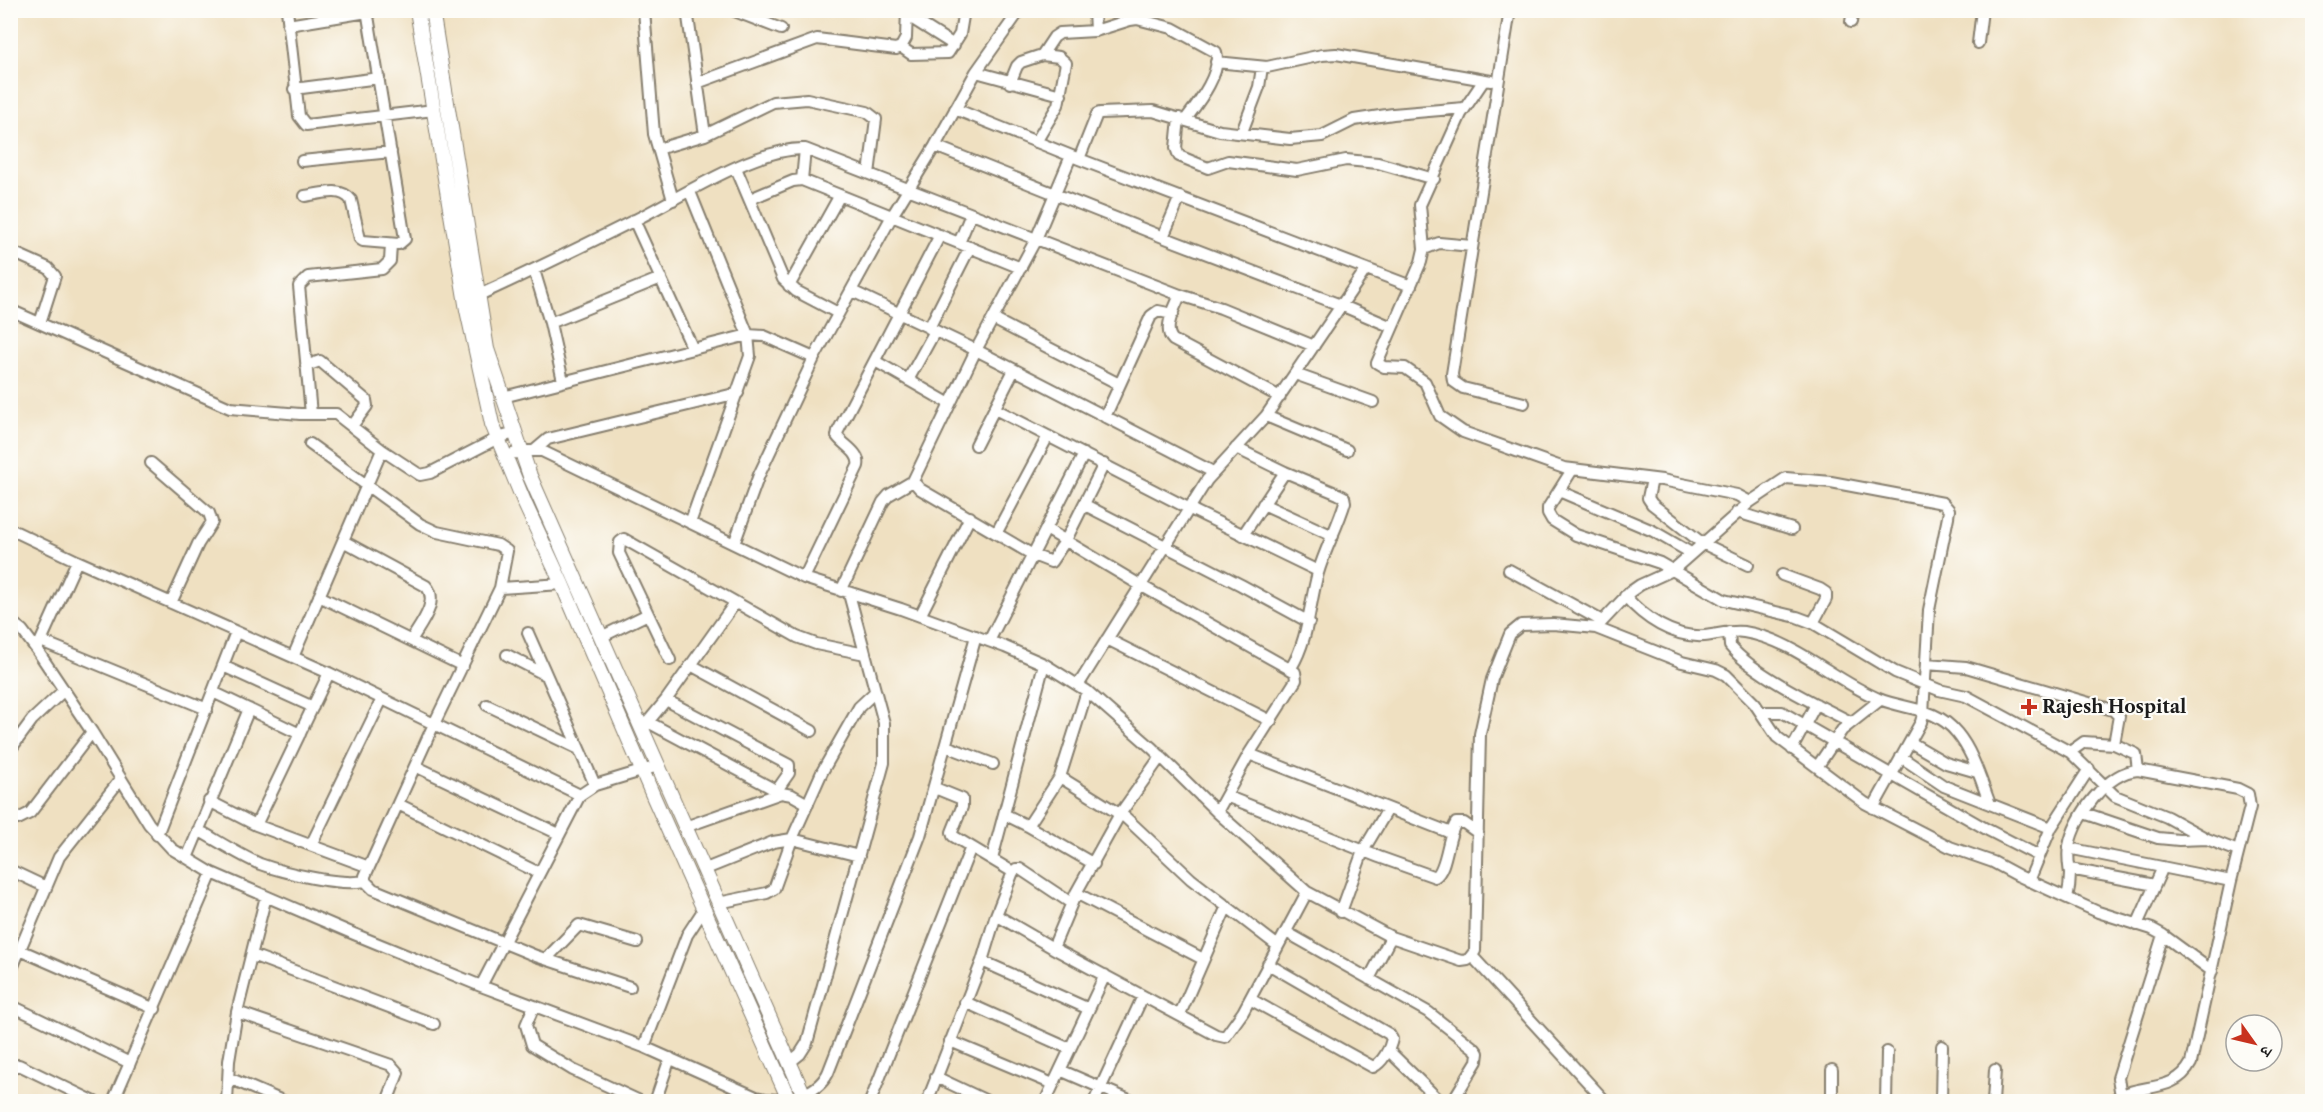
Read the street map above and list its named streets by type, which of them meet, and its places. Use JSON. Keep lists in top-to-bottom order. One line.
{"places":{"health":["Rajesh Hospital"]},"north":"bottom right"}
